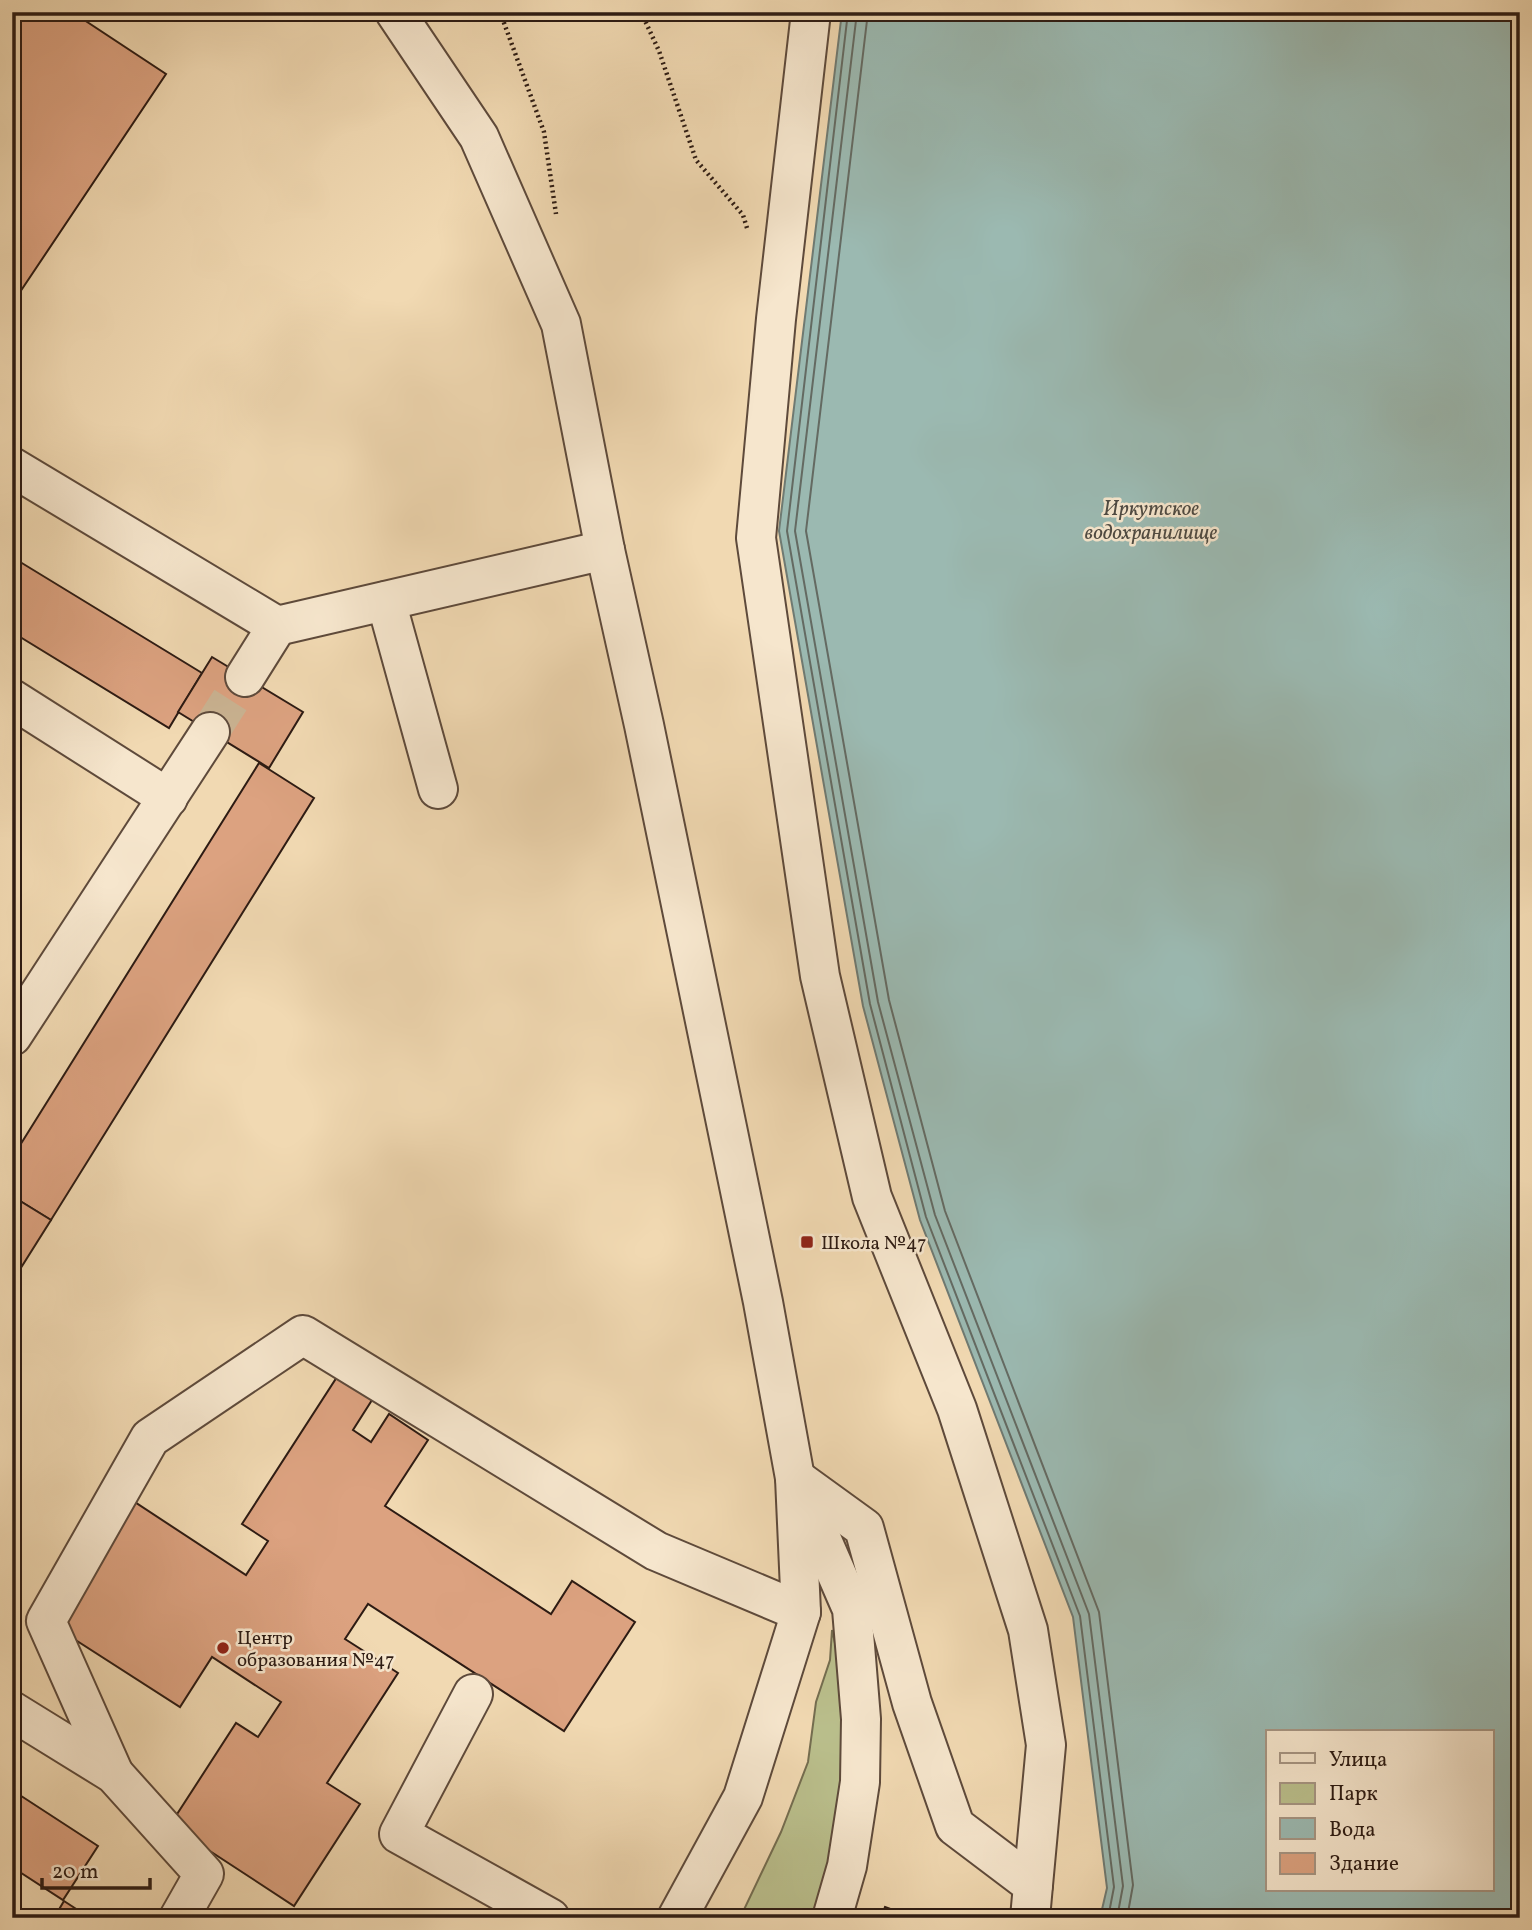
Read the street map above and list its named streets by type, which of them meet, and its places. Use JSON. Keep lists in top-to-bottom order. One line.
{"water":["Иркутское водохранилище"],"places":{"transit":["Школа №47"],"other":["Центр образования №47"]},"legend":["Улица","Парк","Вода","Здание"],"scale_bar":"20 m"}
